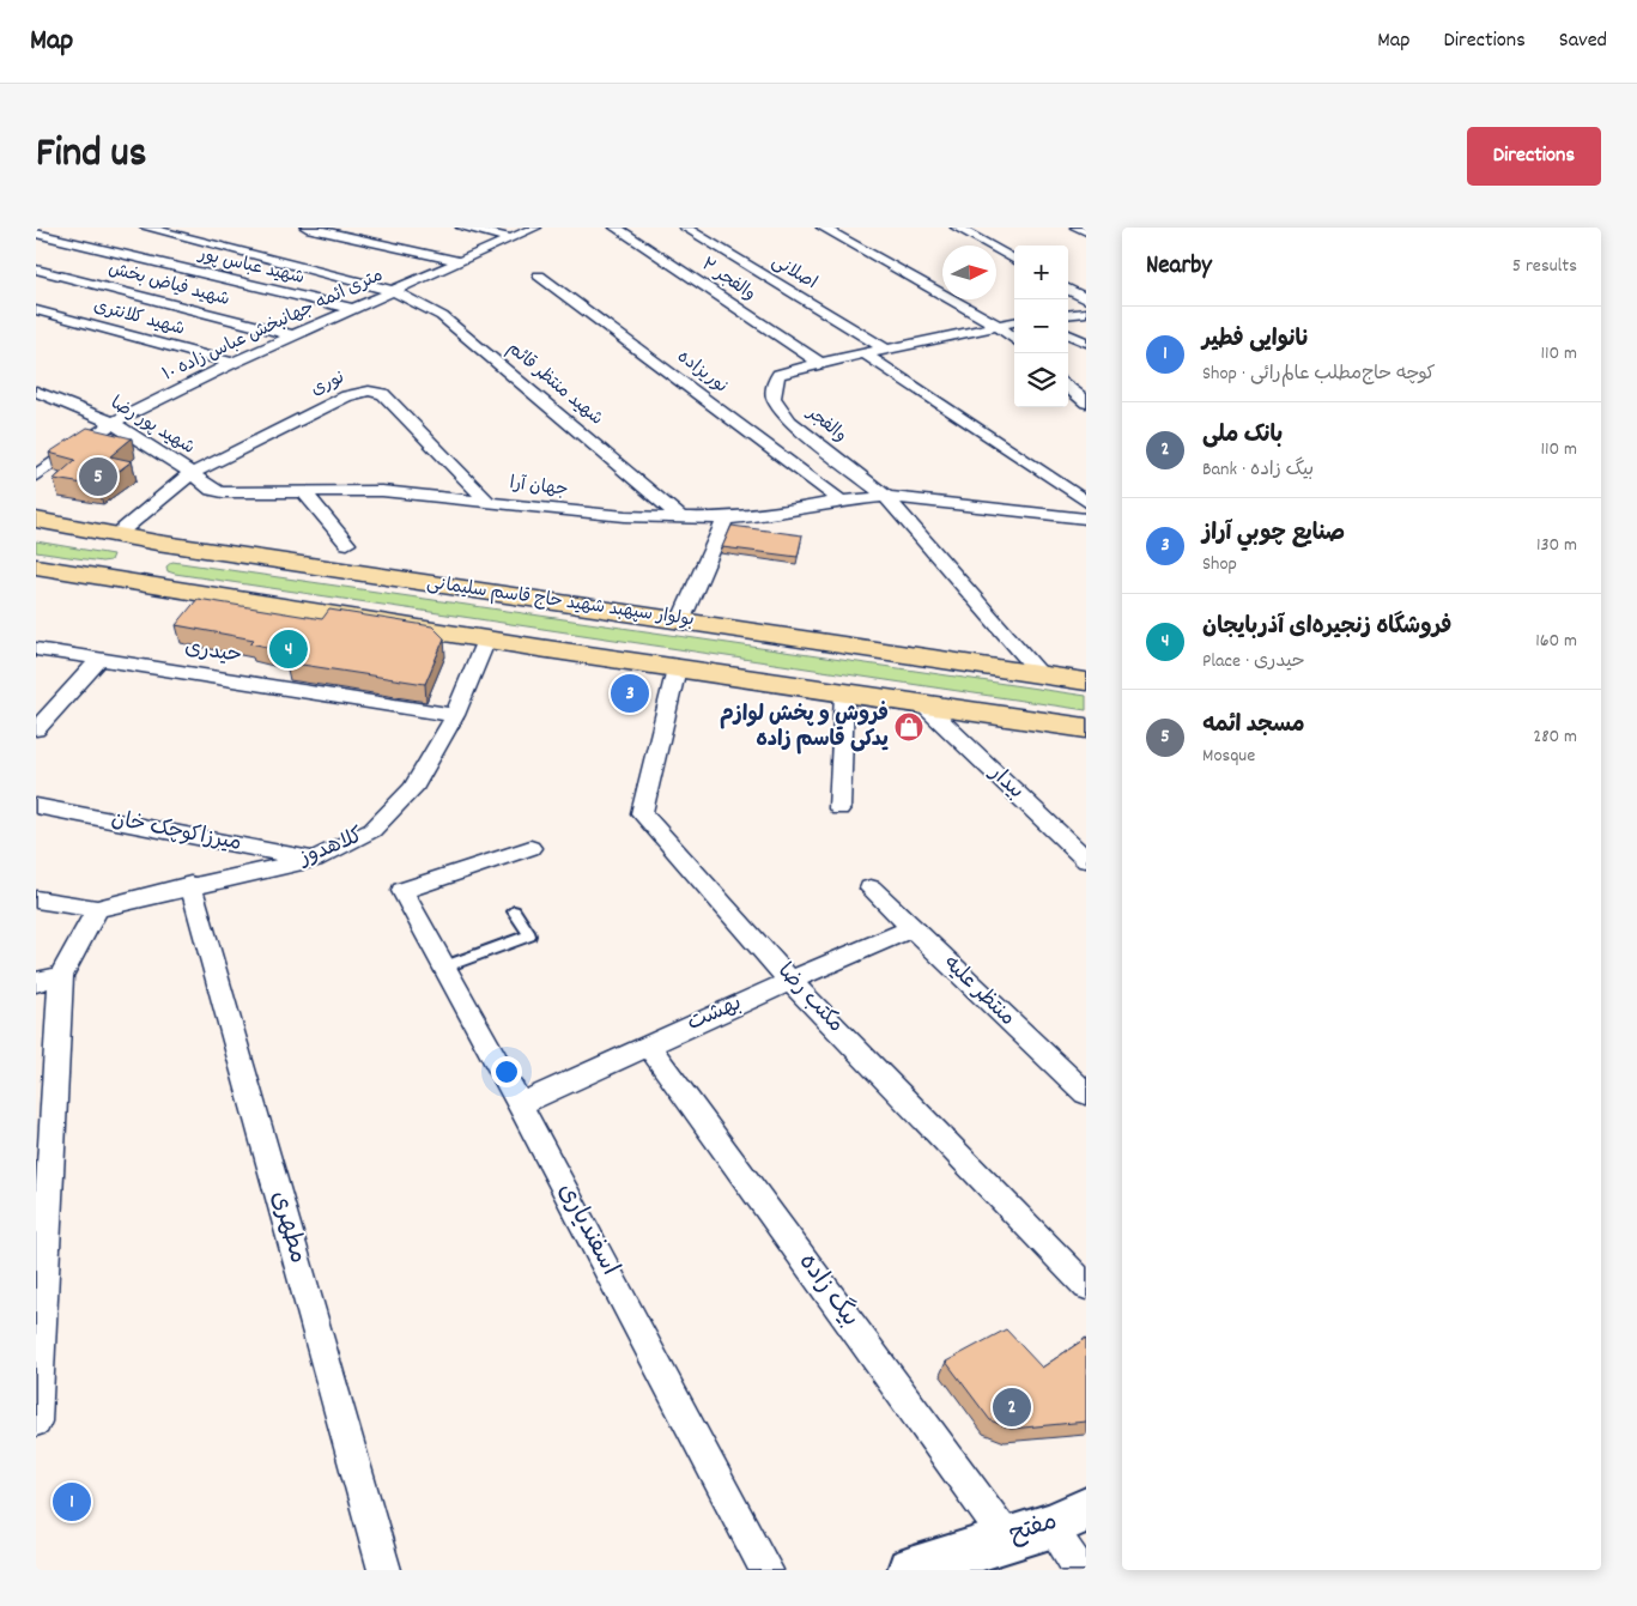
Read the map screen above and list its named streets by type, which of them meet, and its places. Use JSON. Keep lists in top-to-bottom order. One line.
{"streets":{"main road":["بولوار سپهبد شهید حاج قاسم سلیمانی","مفتح"],"street":["شهید عباس پور","اصلانی","والفجر ۲","شهید فیاض بخش","شهید کلانتری","۱۰ متری ائمه جهانبخش عباس زاده","نوریزاده","نوری","شهید منتظر قائم","والفجر","شهید پور رضا","جهان آرا","حیدری","بیدار","میرزاکوچک خان","کلاهدوز","منتظر علیه","مکتب رضا","بهشت","مطهری","اسفندیاری","بیگ زاده"]},"crossings":[["شهید عباس پور","۱۰ متری ائمه جهانبخش عباس زاده"],["اصلانی","والفجر"],["والفجر ۲","والفجر"],["شهید فیاض بخش","۱۰ متری ائمه جهانبخش عباس زاده"],["شهید کلانتری","۱۰ متری ائمه جهانبخش عباس زاده"],["۱۰ متری ائمه جهانبخش عباس زاده","شهید منتظر قائم"],["۱۰ متری ائمه جهانبخش عباس زاده","شهید پور رضا"],["نوریزاده","جهان آرا"],["نوری","شهید پور رضا"],["نوری","جهان آرا"],["شهید منتظر قائم","جهان آرا"],["والفجر","جهان آرا"],["والفجر","بولوار سپهبد شهید حاج قاسم سلیمانی"],["شهید پور رضا","جهان آرا"],["شهید پور رضا","بولوار سپهبد شهید حاج قاسم سلیمانی"],["حیدری","کلاهدوز"],["میرزاکوچک خان","کلاهدوز"],["کلاهدوز","مطهری"],["منتظر علیه","بهشت"],["مکتب رضا","بهشت"],["بهشت","اسفندیاری"],["بهشت","بیگ زاده"],["بیگ زاده","مفتح"]],"places":{"shop":["فروش و پخش لوازم یدکی قاسم زاده"]},"north":"right","page":{"header":"Map","nav":["Map","Directions","Saved"],"title":"Find us","buttons":"Directions","heading":["Nearby","5 results"],"map_buttons":["+","−"],"list":[{"mark":"1","name":"نانوایی فطیر","note":"Shop · کوچه حاج‌مطلب عالم‌رائی","value":"110 m"},{"mark":"2","name":"بانک ملی","note":"Bank · بیگ زاده","value":"110 m"},{"mark":"3","name":"صنايع چوبي آراز","note":"Shop","value":"130 m"},{"mark":"4","name":"فروشگاه زنجیره‌ای آذربایجان","note":"Place · حیدری","value":"160 m"},{"mark":"5","name":"مسجد ائمه","note":"Mosque","value":"280 m"}],"pins":["5","4","3","2","1"]}}
